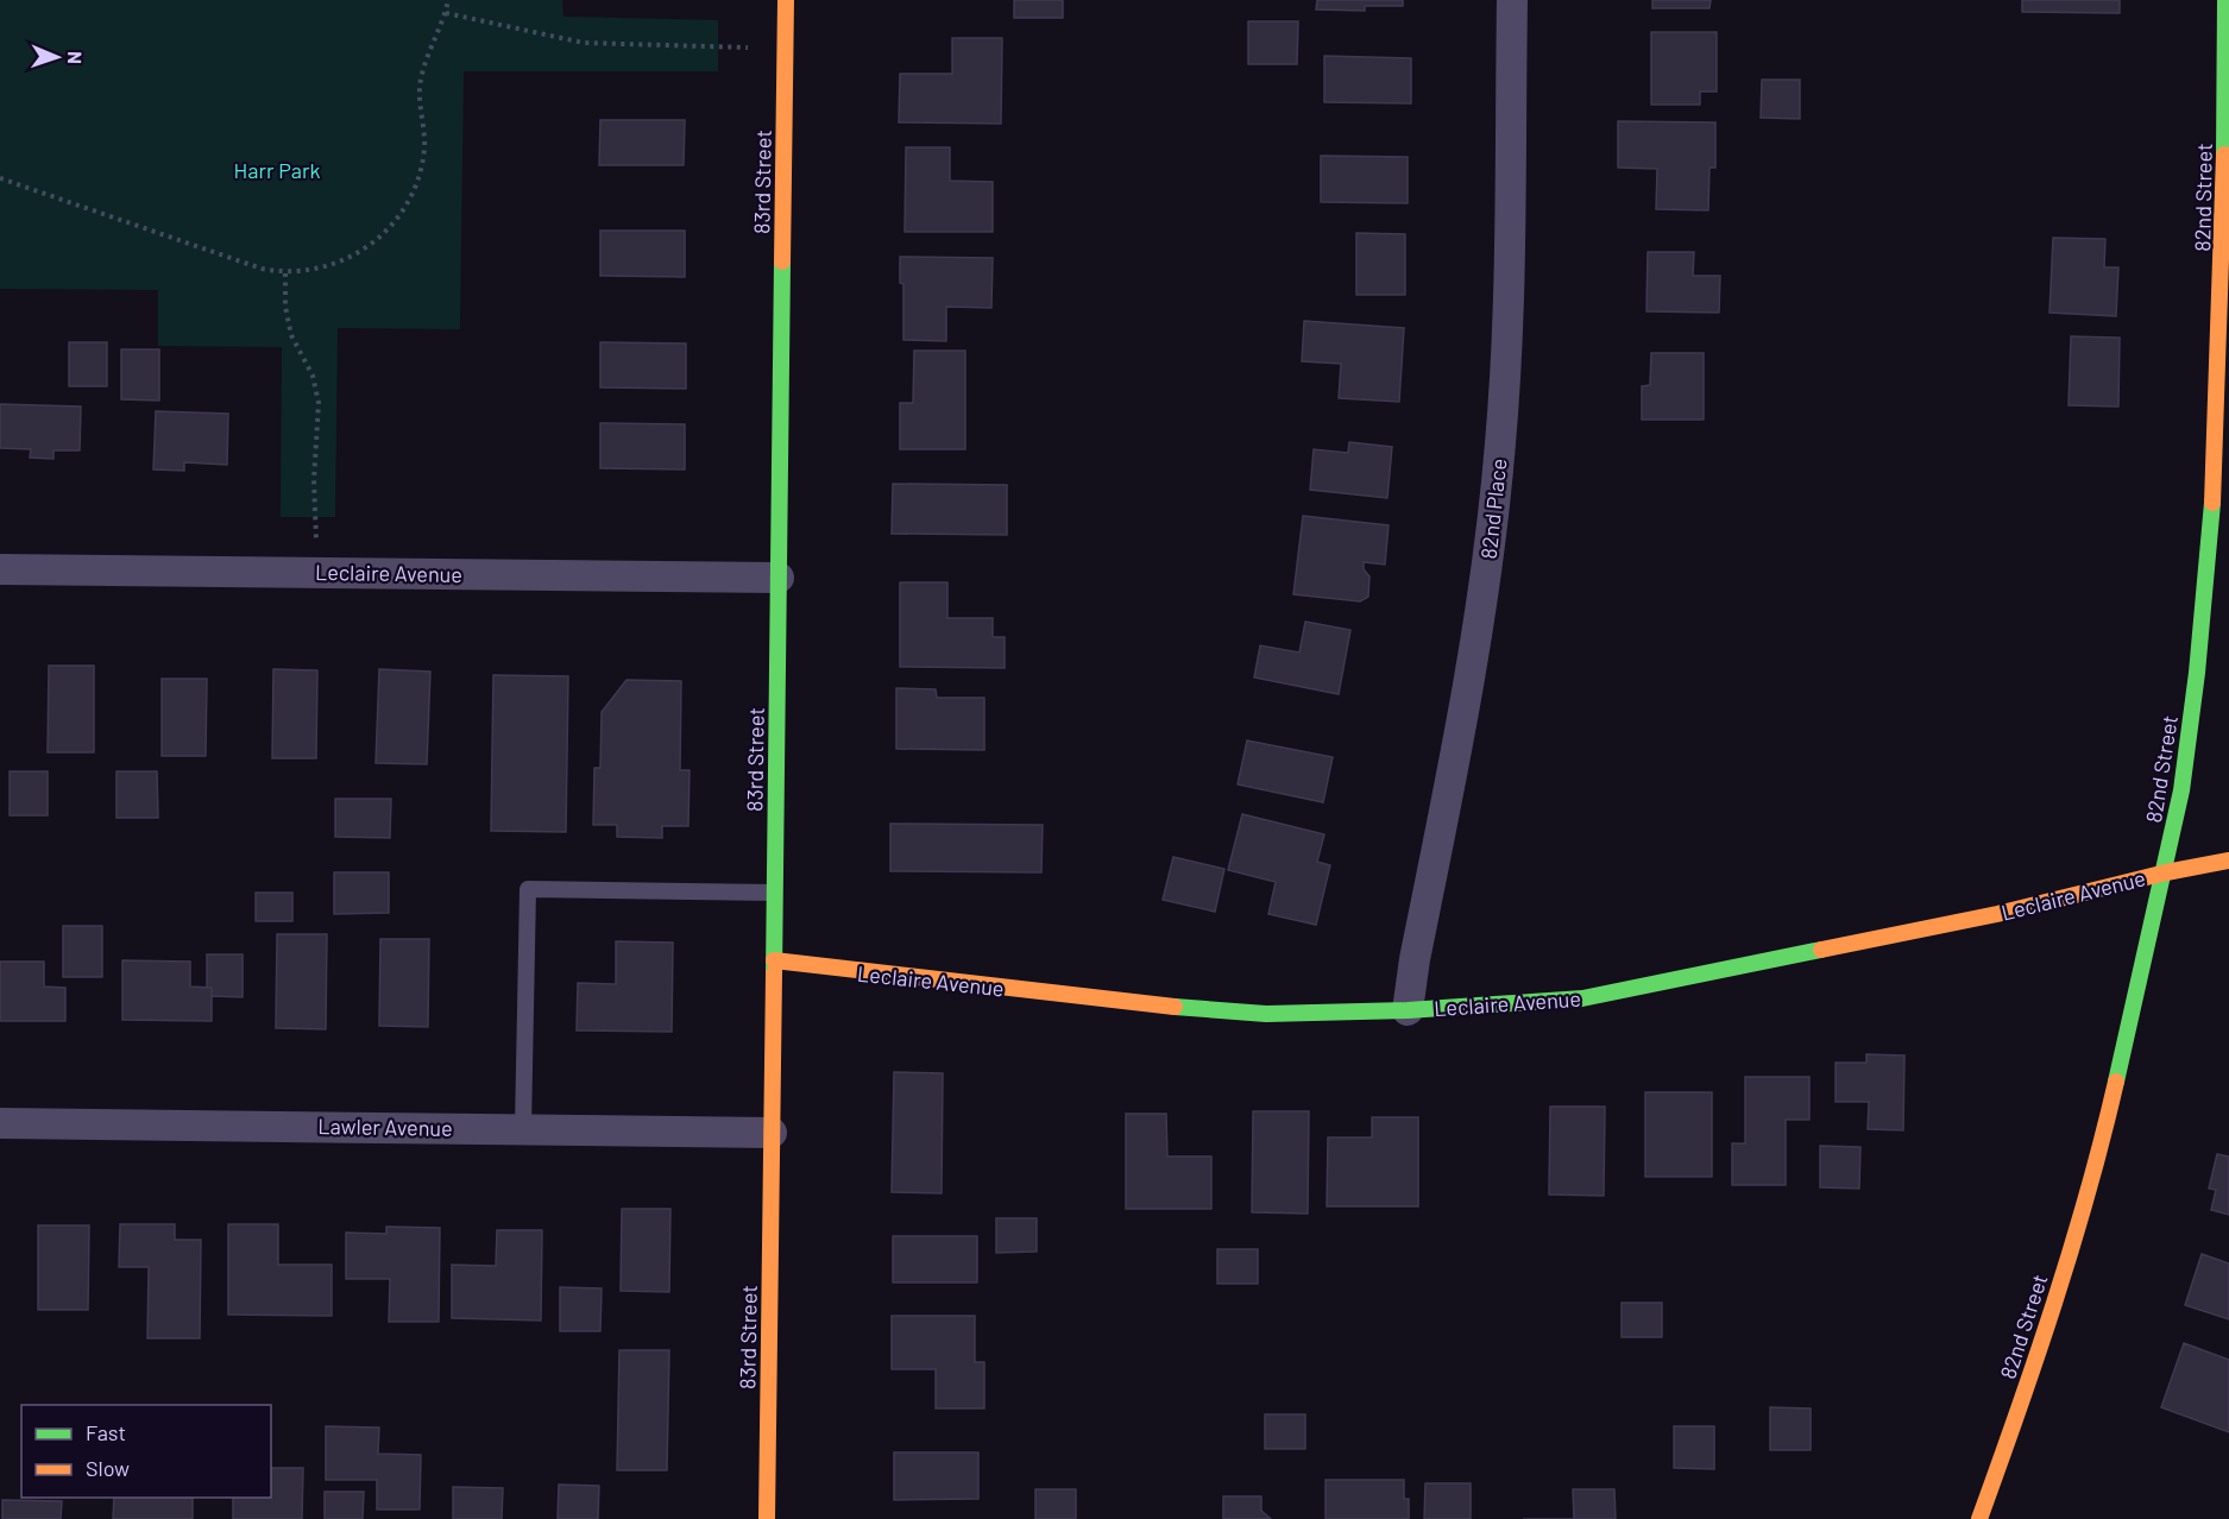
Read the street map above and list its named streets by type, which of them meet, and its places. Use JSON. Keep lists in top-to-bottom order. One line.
{"streets":{"street":["83rd Street","82nd Street","82nd Place","Leclaire Avenue","Lawler Avenue"]},"crossings":[["83rd Street","Leclaire Avenue"],["83rd Street","Lawler Avenue"],["82nd Street","Leclaire Avenue"],["82nd Place","Leclaire Avenue"]],"parks":["Harr Park"],"legend":["Fast","Slow"],"north":"right"}
